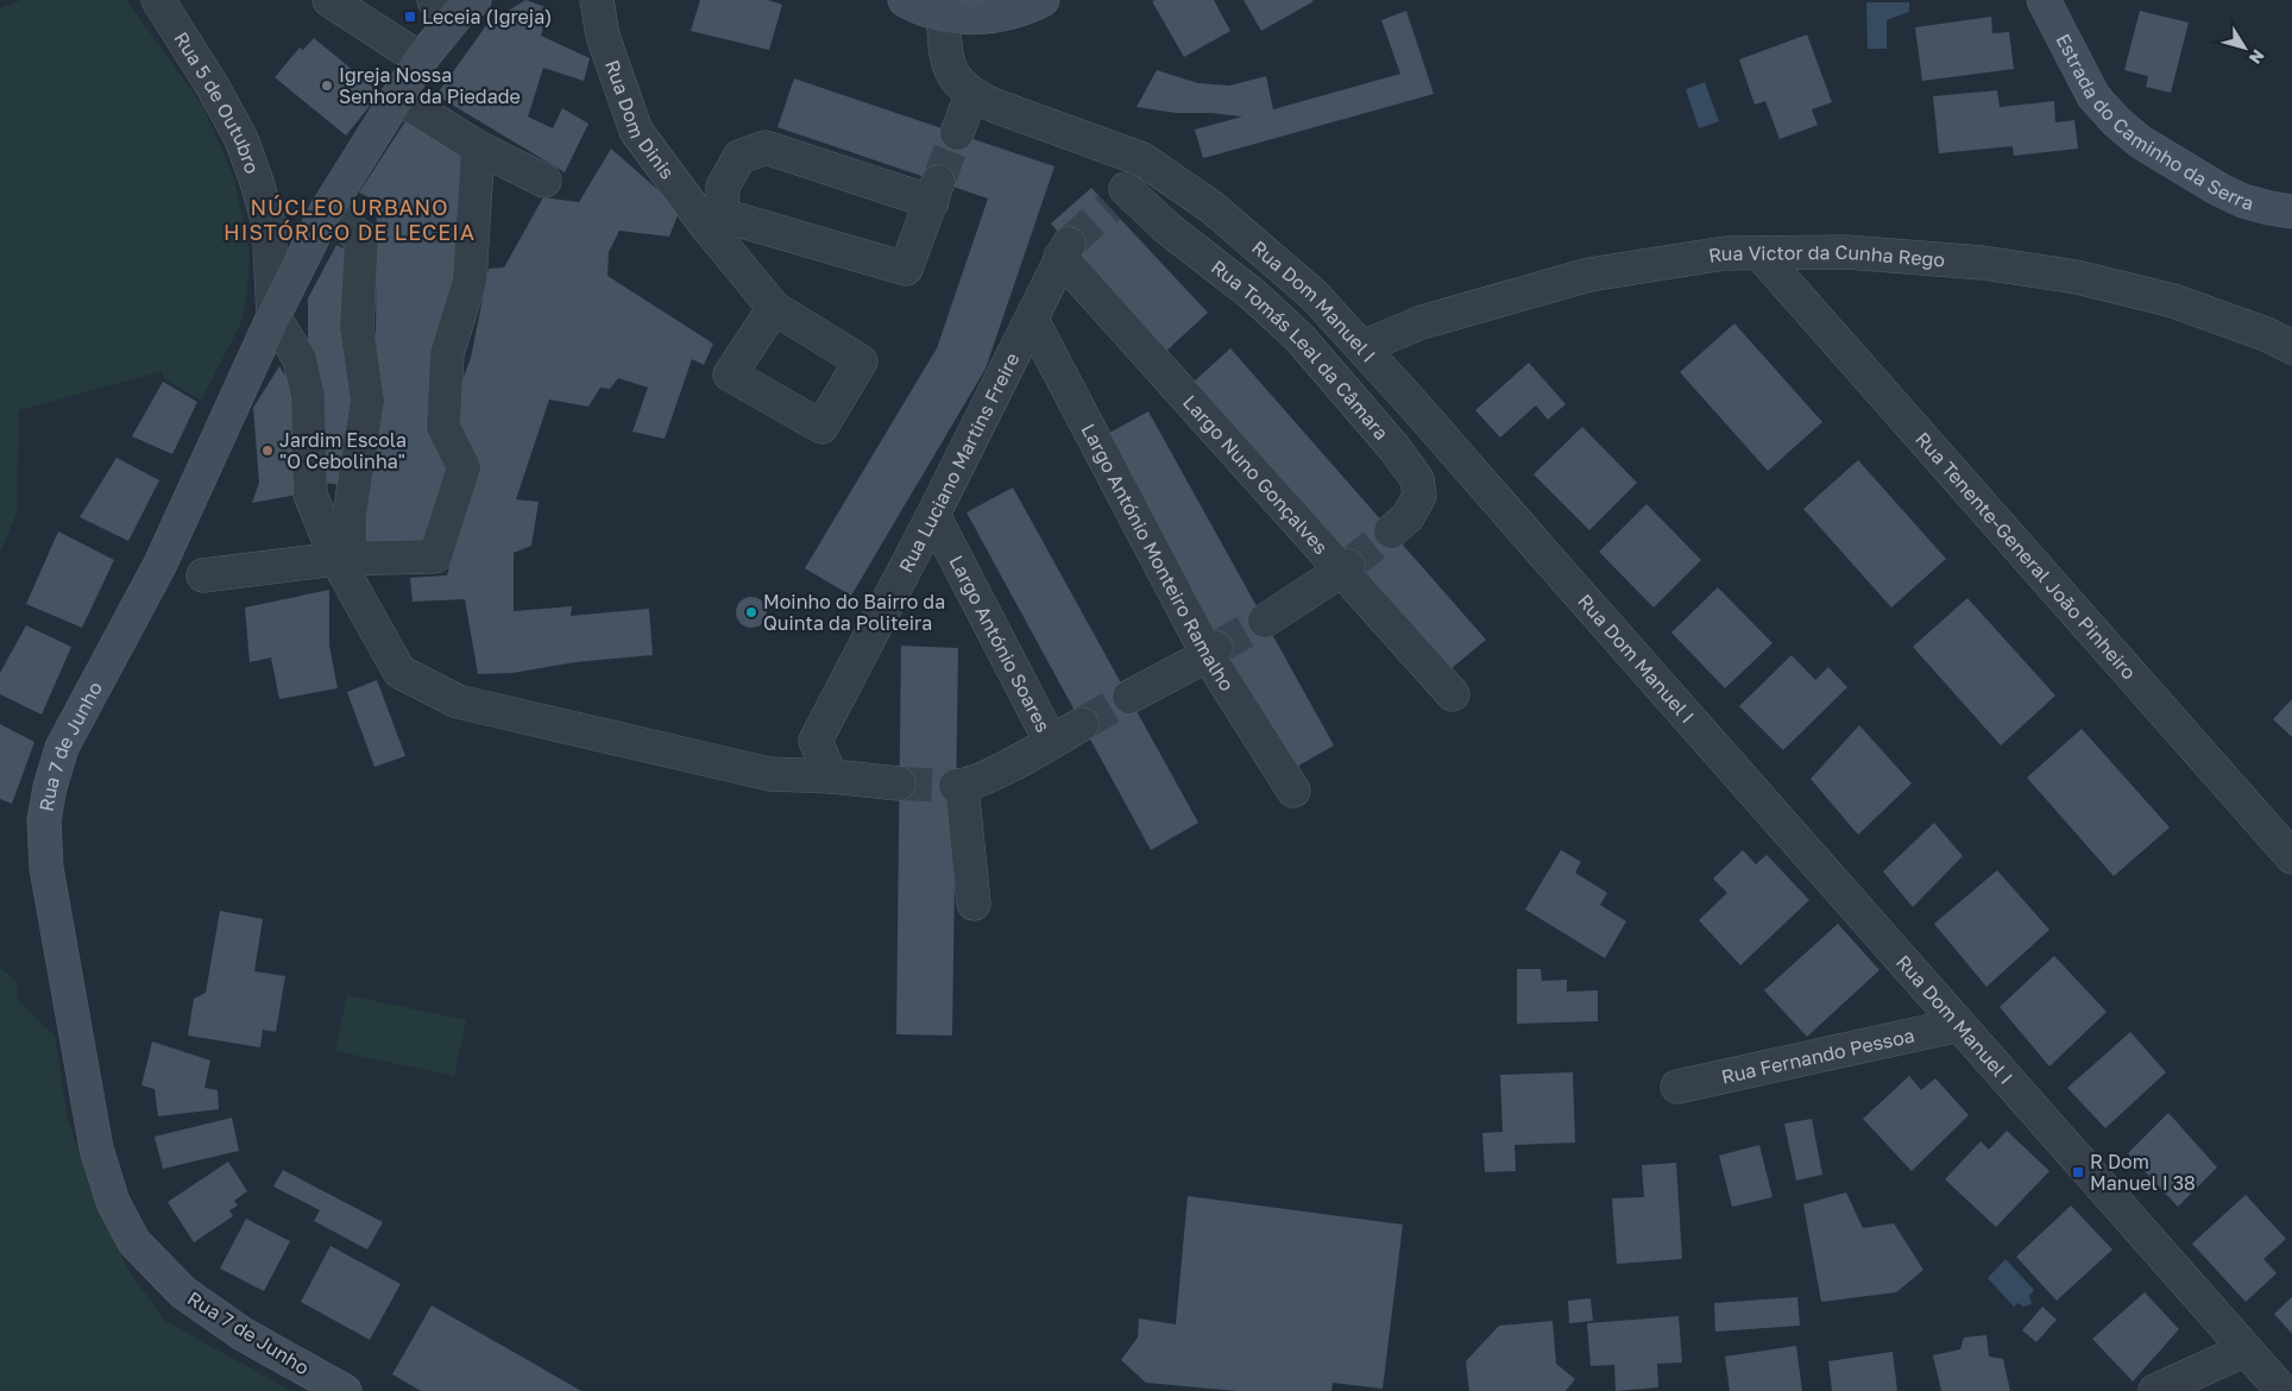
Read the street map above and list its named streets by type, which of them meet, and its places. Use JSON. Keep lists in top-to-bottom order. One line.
{"streets":{"main road":["Estrada do Caminho da Serra","Rua 7 de Junho"],"street":["Rua 5 de Outubro","Rua Dom Dinis","Rua Victor da Cunha Rego","Rua Dom Manuel I","Rua Tomás Leal da Câmara","Rua Luciano Martins Freire","Largo Nuno Gonçalves","Rua Tenente-General João Pinheiro","Largo António Monteiro Ramalho","Largo António Soares","Rua Fernando Pessoa"]},"crossings":[["Rua 5 de Outubro","Rua 7 de Junho"],["Rua Victor da Cunha Rego","Rua Dom Manuel I"],["Rua Victor da Cunha Rego","Rua Tenente-General João Pinheiro"],["Rua Dom Manuel I","Rua Tomás Leal da Câmara"],["Rua Dom Manuel I","Rua Fernando Pessoa"],["Rua Luciano Martins Freire","Largo Nuno Gonçalves"],["Rua Luciano Martins Freire","Largo António Monteiro Ramalho"],["Rua Luciano Martins Freire","Largo António Soares"]],"districts":["NÚCLEO URBANO HISTÓRICO DE LECEIA"],"places":{"transit":["Leceia (Igreja)","R Dom Manuel I 38"],"other":["Igreja Nossa Senhora da Piedade","Jardim Escola \"O Cebolinha\"","Moinho do Bairro da Quinta da Politeira"]},"north":"bottom right"}
